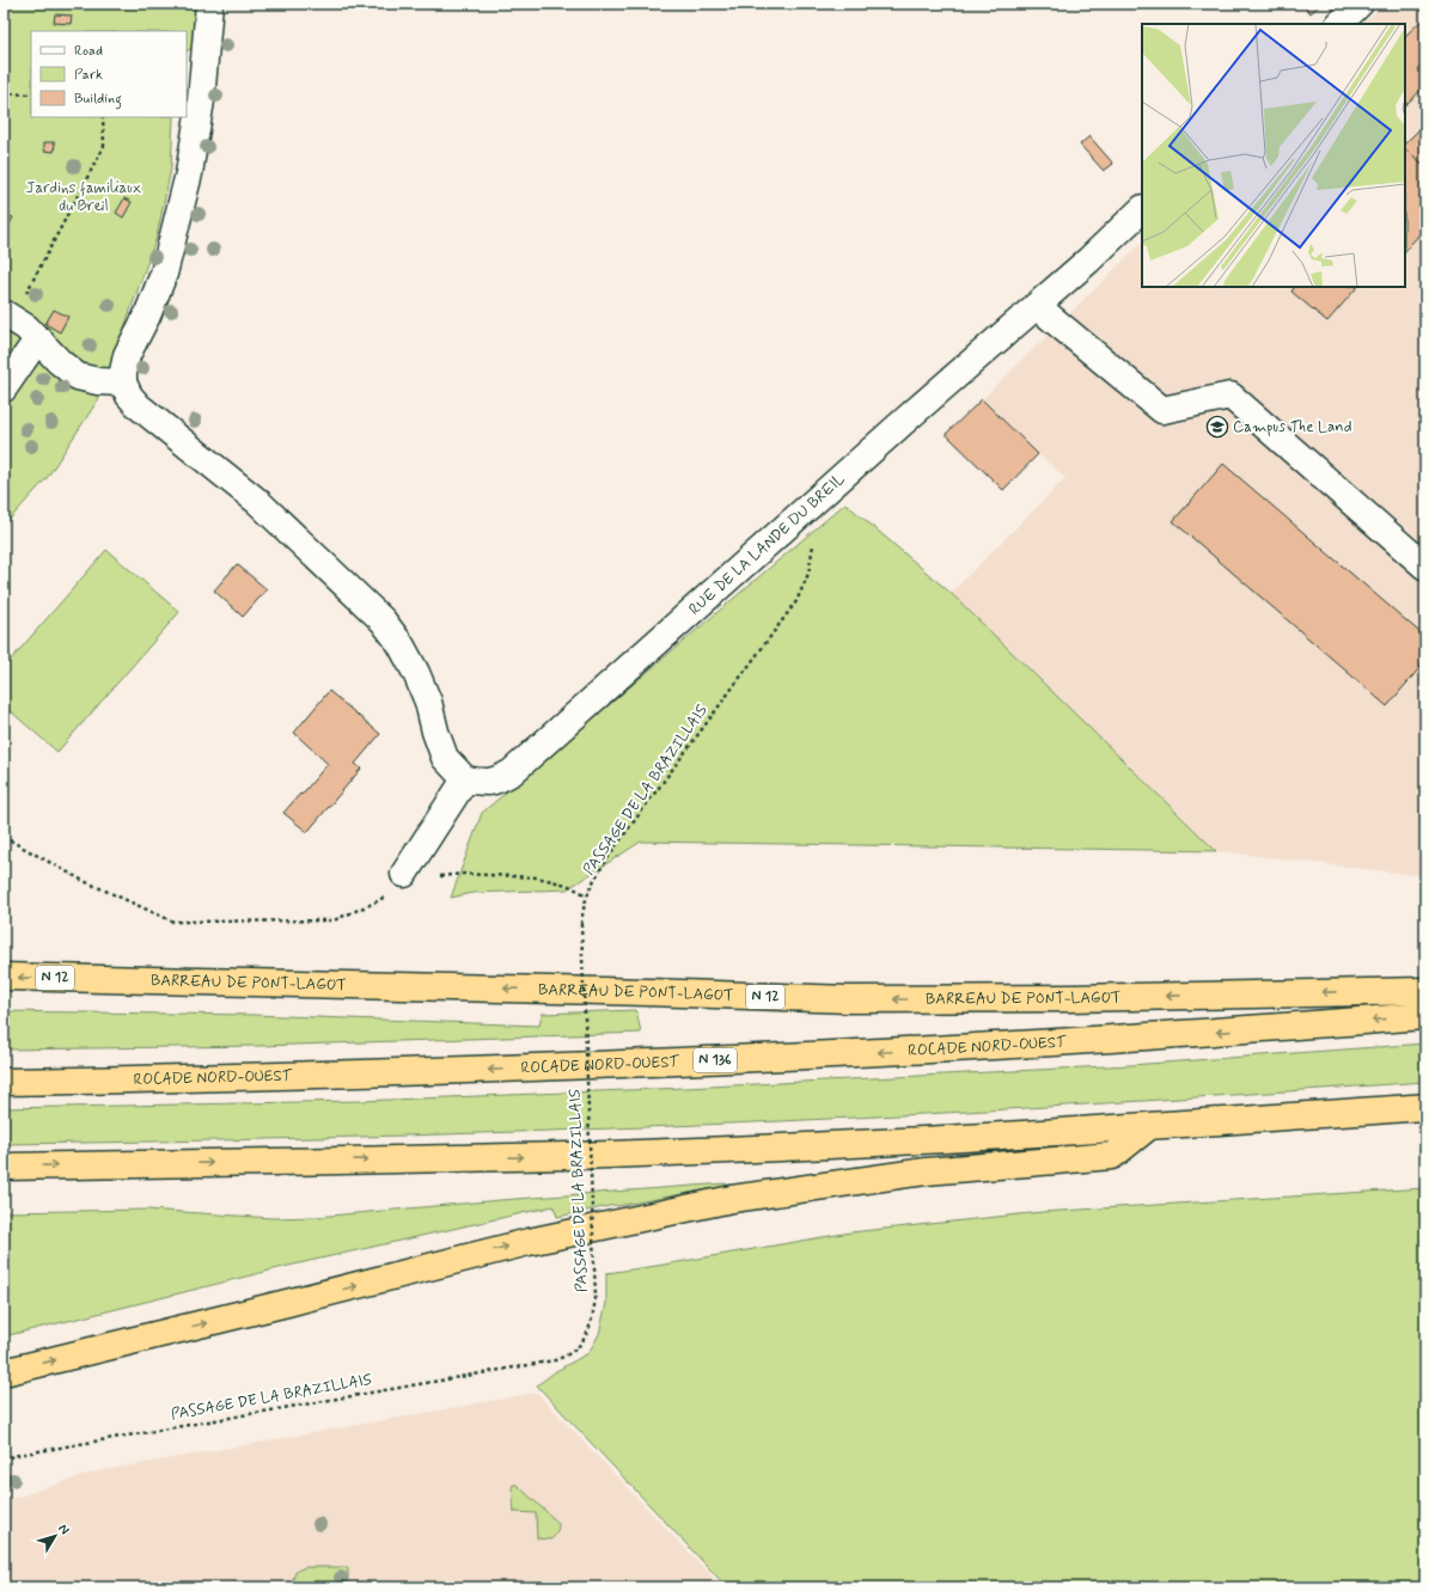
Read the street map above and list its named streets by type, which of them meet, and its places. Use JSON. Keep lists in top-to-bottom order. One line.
{"streets":{"highway":["N 12","BARREAU DE PONT-LAGOT","ROCADE NORD-OUEST","N 136"],"street":["RUE DE LA LANDE DU BREIL"],"path":["PASSAGE DE LA BRAZILLAIS"]},"crossings":[["RUE DE LA LANDE DU BREIL","PASSAGE DE LA BRAZILLAIS"]],"parks":["Jardins familiaux du Breil"],"places":{"school or university":["Campus The Land"]},"legend":["Road","Park","Building"],"north":"top right"}
